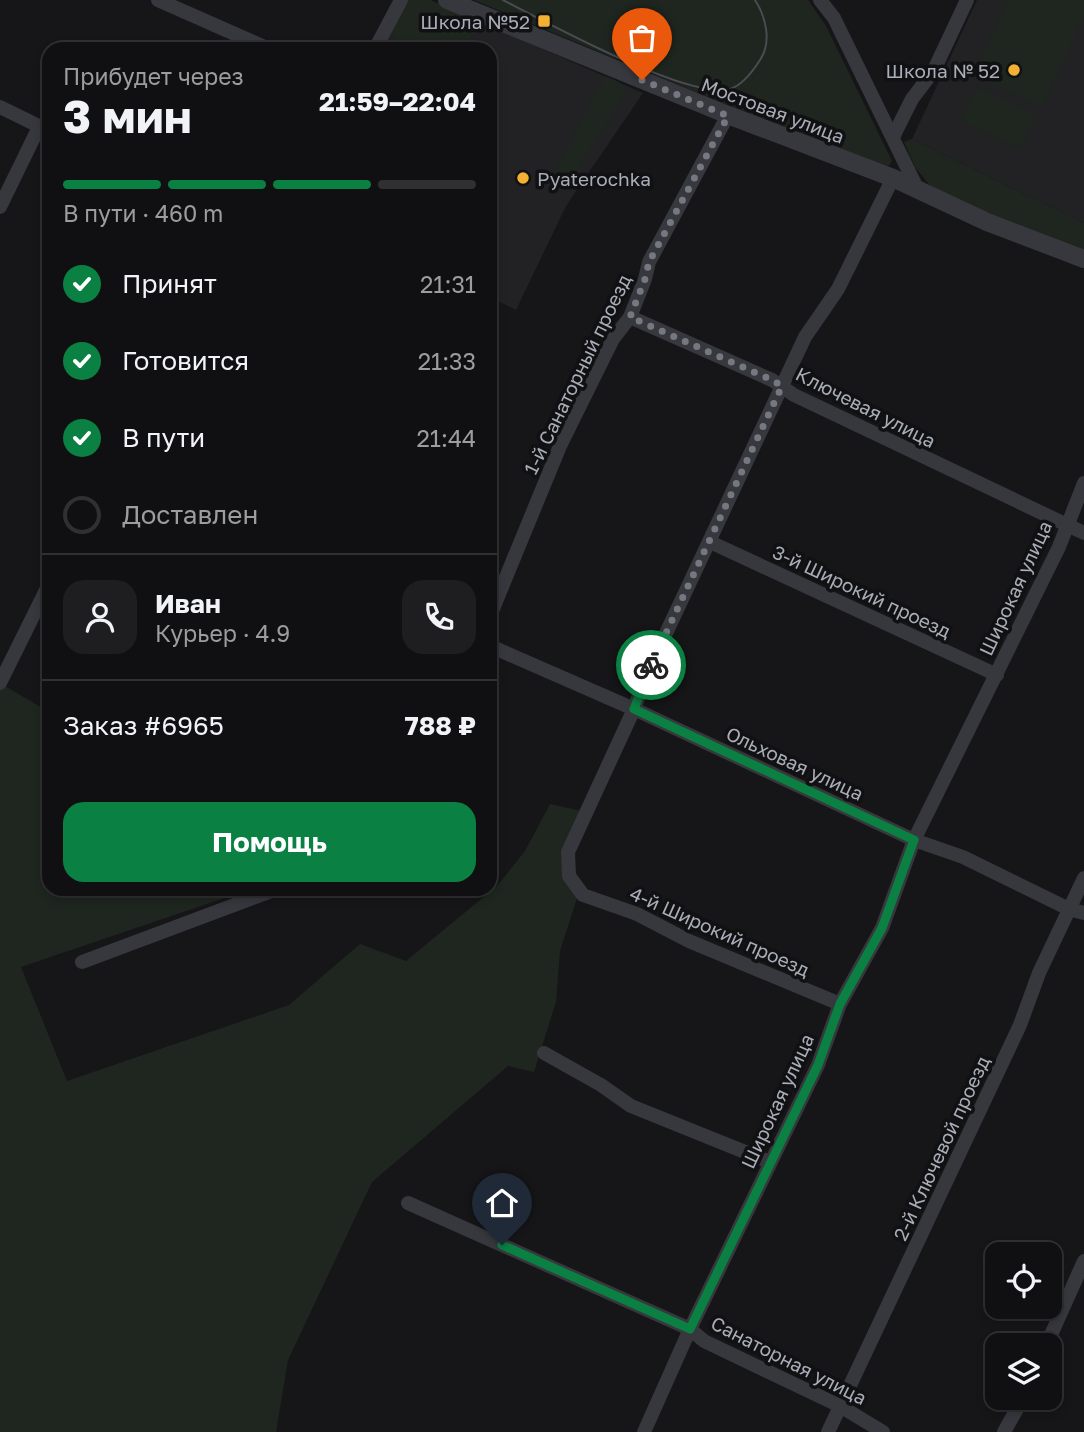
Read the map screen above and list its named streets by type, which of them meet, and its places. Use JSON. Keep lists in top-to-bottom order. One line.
{"streets":{"street":["Мостовая улица","1-й Санаторный проезд","Ключевая улица","Широкая улица","3-й Широкий проезд","Ольховая улица","4-й Широкий проезд","2-й Ключевой проезд","Санаторная улица"]},"crossings":[["Мостовая улица","1-й Санаторный проезд"],["1-й Санаторный проезд","Ключевая улица"],["Ключевая улица","Широкая улица"],["Широкая улица","3-й Широкий проезд"],["Широкая улица","Ольховая улица"],["Широкая улица","4-й Широкий проезд"],["Широкая улица","Санаторная улица"],["Ольховая улица","4-й Широкий проезд"],["Ольховая улица","2-й Ключевой проезд"],["2-й Ключевой проезд","Санаторная улица"]],"places":{"transit":["Школа №52"],"other":["Школа № 52","Pyaterochka"]},"page":{"heading":["3 мин","Прибудет через","21:59–22:04"],"panel":["Иван","Курьер · 4.9","Заказ #6965","788 ₽"],"bar":"В пути · 460 m","list":[["Принят","21:31"],["Готовится","21:33"],["В пути","21:44"],"Доставлен"],"buttons":"Помощь"}}
